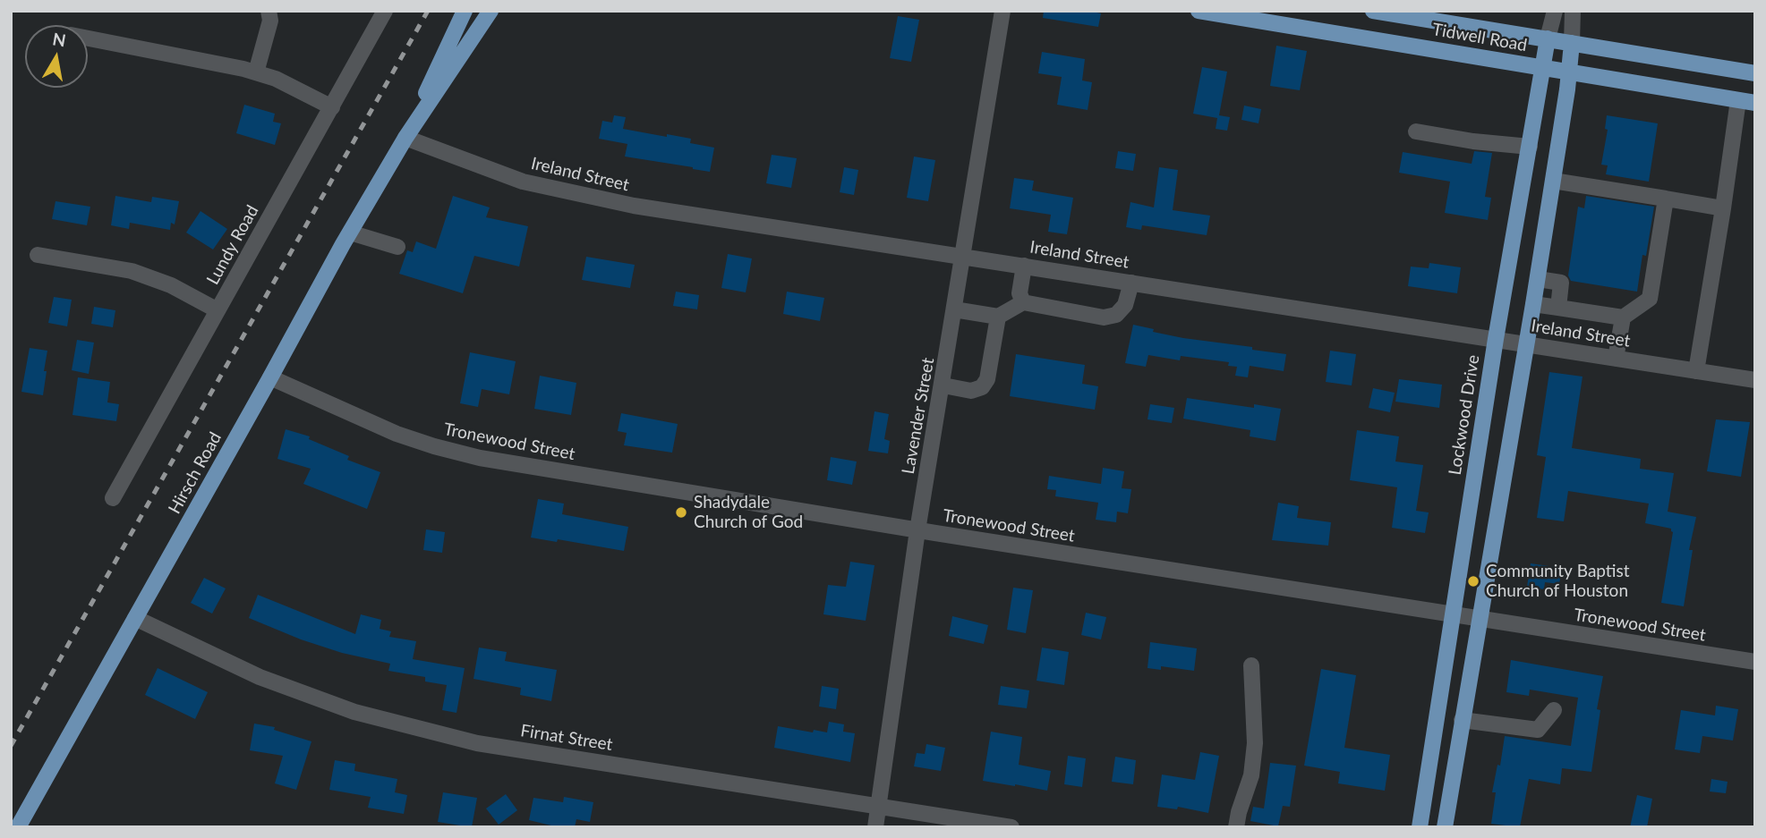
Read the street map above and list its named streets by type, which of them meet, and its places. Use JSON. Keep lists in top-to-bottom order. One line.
{"streets":{"main road":["Tidwell Road","Lockwood Drive","Hirsch Road"],"street":["Ireland Street","Lundy Road","Lavender Street","Tronewood Street","Firnat Street"]},"crossings":[["Tidwell Road","Lockwood Drive"],["Ireland Street","Lockwood Drive"],["Ireland Street","Lavender Street"],["Ireland Street","Hirsch Road"],["Lockwood Drive","Tronewood Street"],["Lavender Street","Tronewood Street"],["Lavender Street","Firnat Street"],["Tronewood Street","Hirsch Road"],["Hirsch Road","Firnat Street"]],"places":["Shadydale Church of God","Community Baptist Church of Houston"],"north":"top"}
